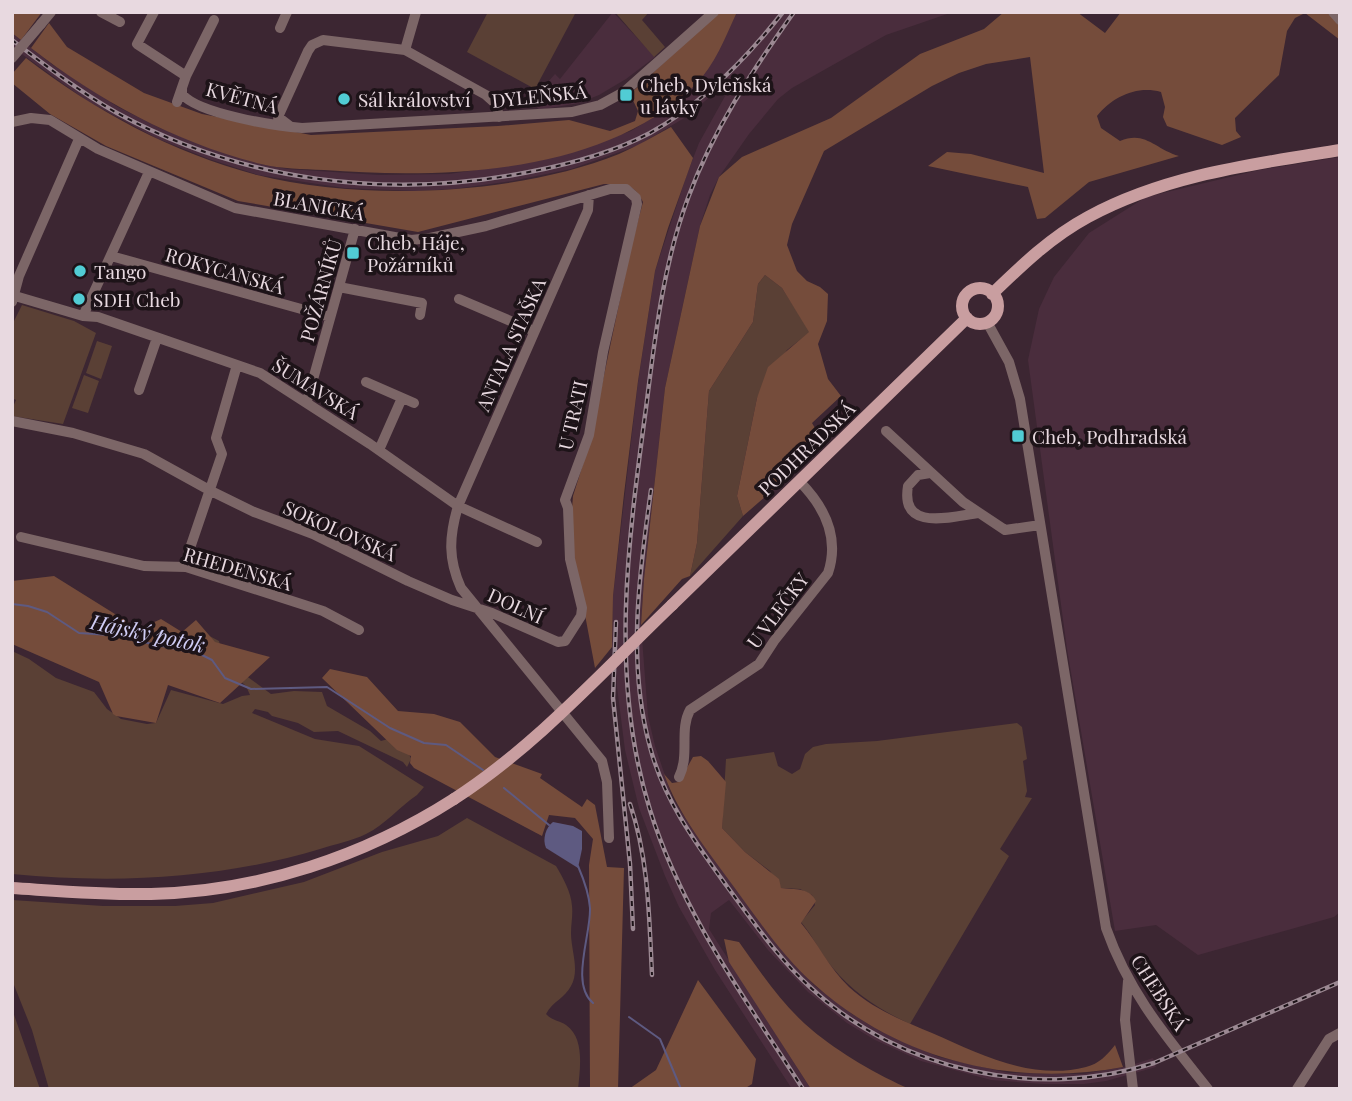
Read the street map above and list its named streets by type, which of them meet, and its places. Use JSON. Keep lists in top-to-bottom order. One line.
{"streets":{"main road":["PODHRADSKÁ"],"street":["DYLEŇSKÁ","KVĚTNÁ","BLANICKÁ","ROKYCANSKÁ","POŽÁRNÍKŮ","ANTALA STAŠKA","ŠUMAVSKÁ","U TRATI","SOKOLOVSKÁ","RHEDENSKÁ","DOLNÍ","U VLEČKY","CHEBSKÁ"]},"crossings":[["DYLEŇSKÁ","KVĚTNÁ"],["BLANICKÁ","POŽÁRNÍKŮ"],["BLANICKÁ","ANTALA STAŠKA"],["BLANICKÁ","U TRATI"],["ROKYCANSKÁ","POŽÁRNÍKŮ"],["POŽÁRNÍKŮ","ŠUMAVSKÁ"],["ANTALA STAŠKA","ŠUMAVSKÁ"],["ANTALA STAŠKA","DOLNÍ"],["ŠUMAVSKÁ","DOLNÍ"],["U TRATI","DOLNÍ"],["PODHRADSKÁ","U VLEČKY"],["SOKOLOVSKÁ","DOLNÍ"]],"water":["Hájský potok"],"places":{"transit":["Cheb, Dyleňská u lávky","Cheb, Háje, Požárníků","Cheb, Podhradská"],"other":["Sál království","Tango","SDH Cheb"]}}
